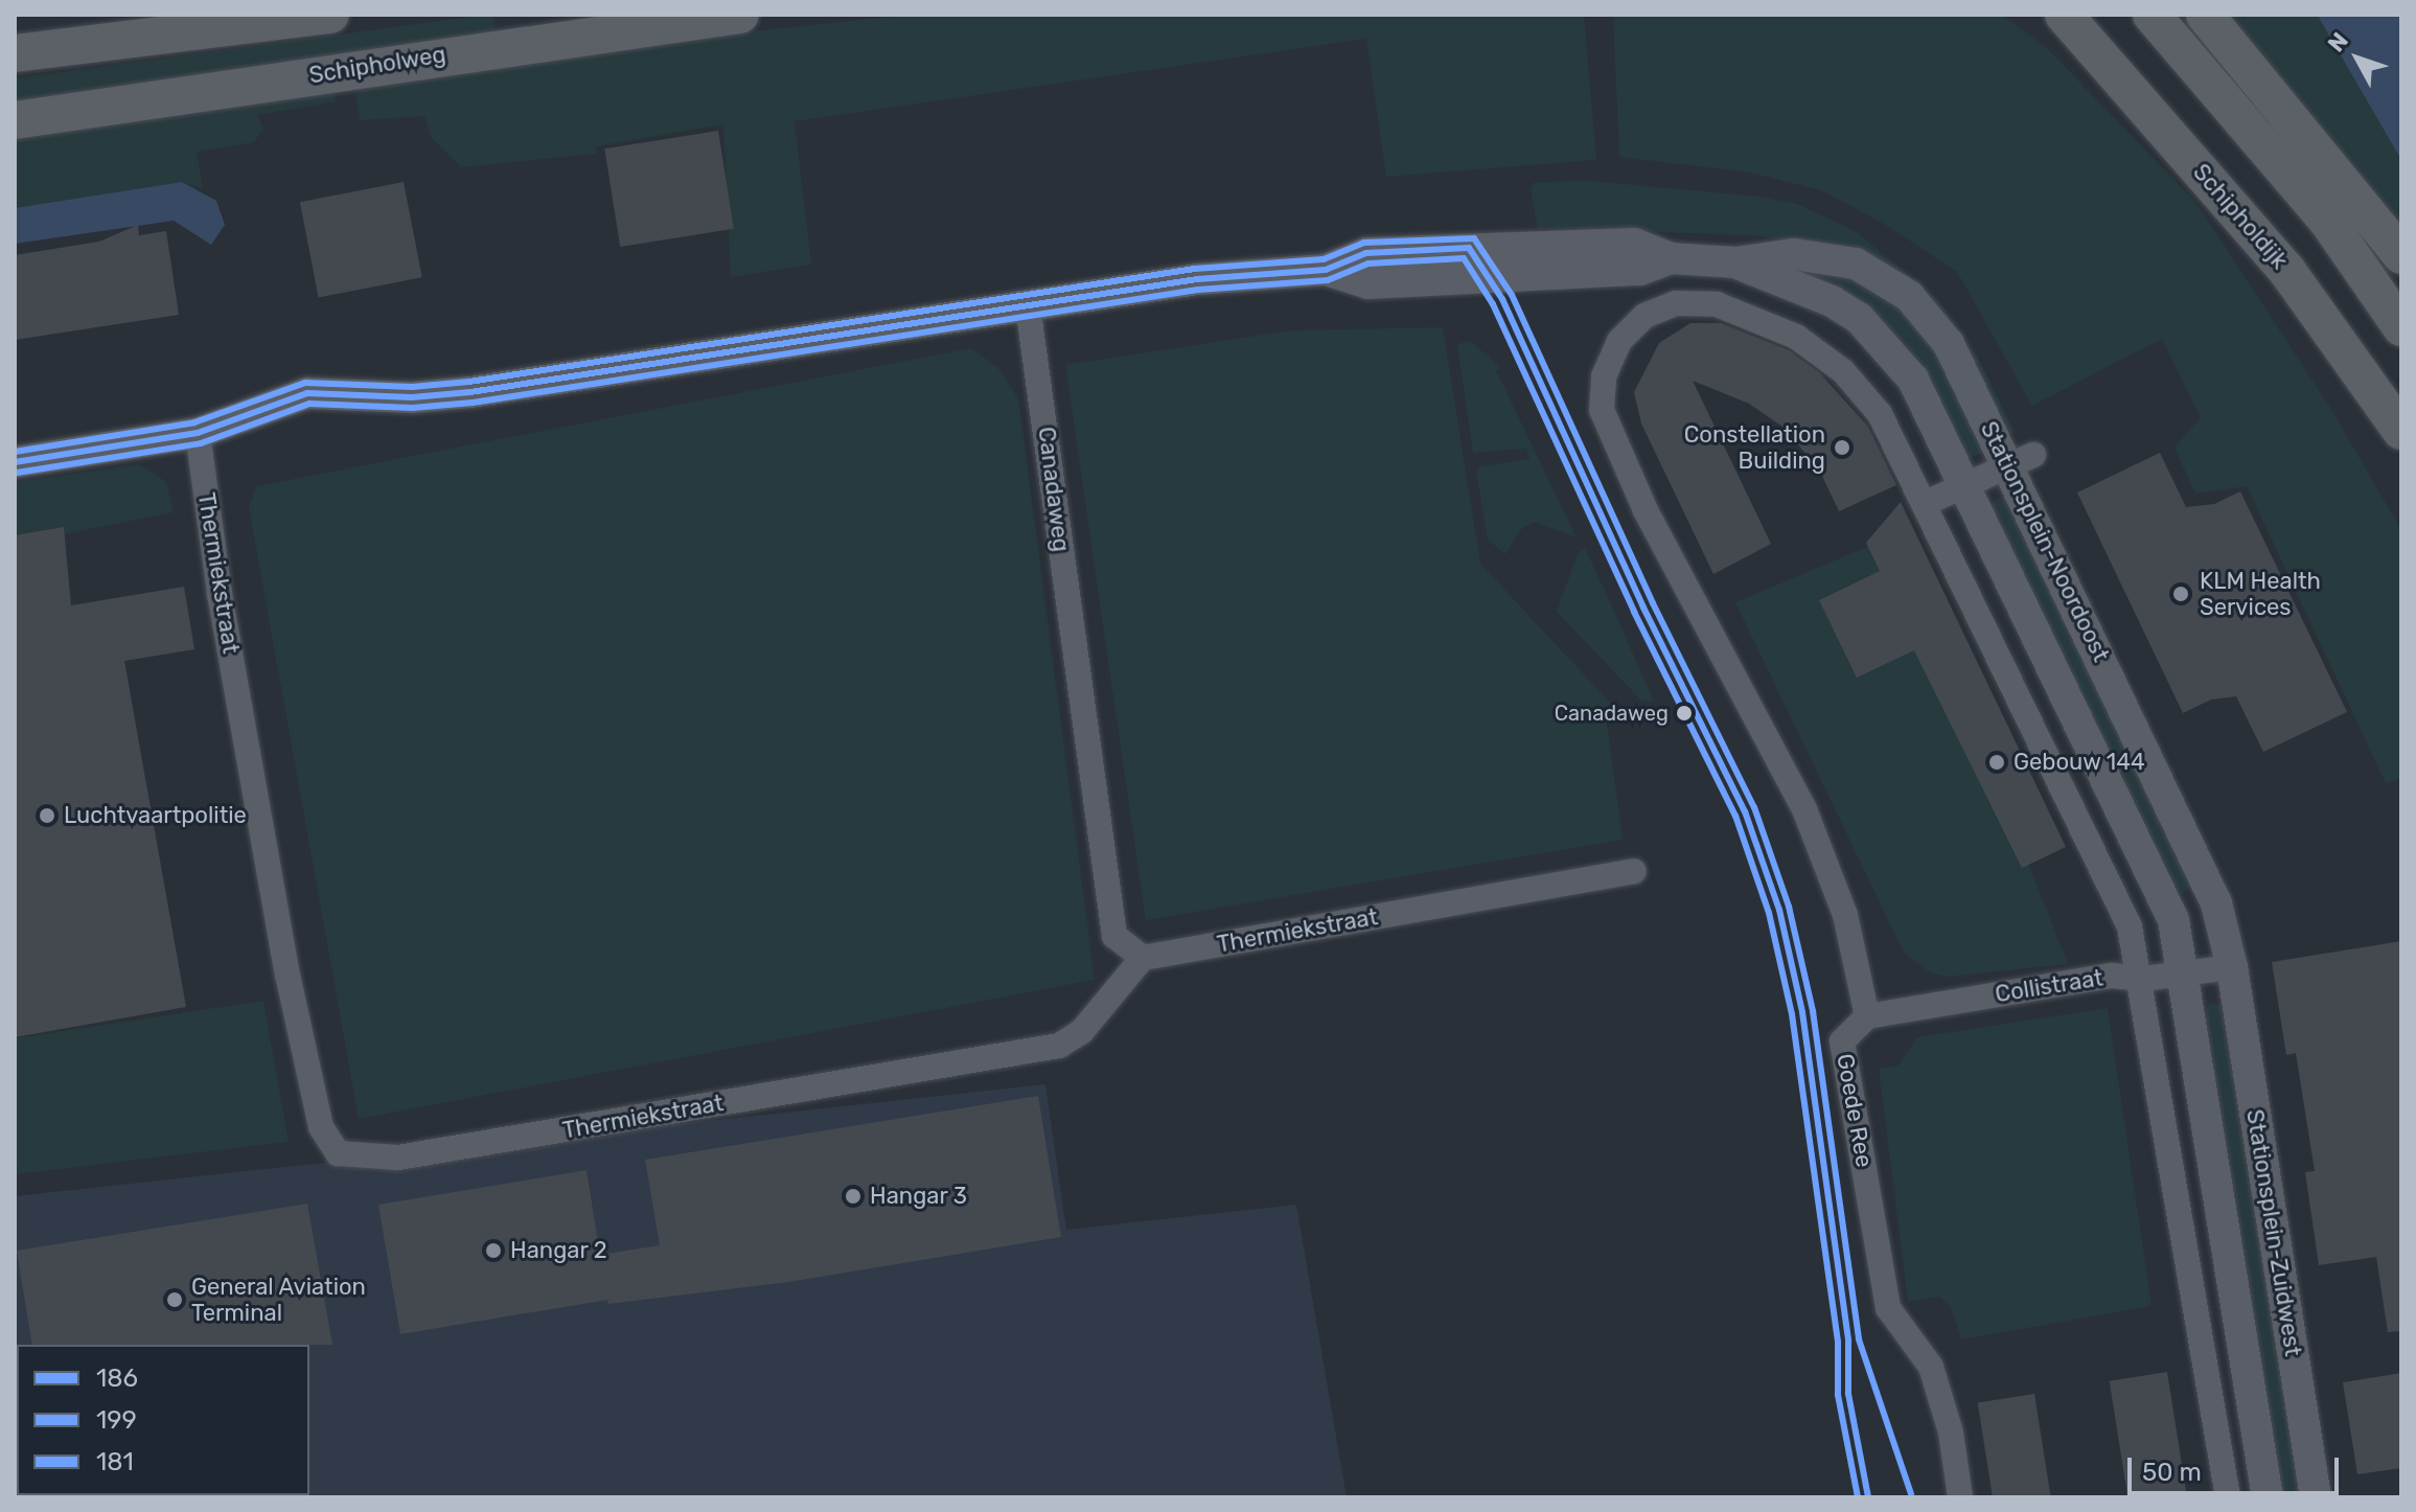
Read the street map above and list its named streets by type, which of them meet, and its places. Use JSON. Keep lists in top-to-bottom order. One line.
{"streets":{"main road":["Schipholweg","Schipholdijk"],"street":["Canadaweg","Stationsplein-Noordoost","Thermiekstraat","Collistraat","Goede Ree","Stationsplein-Zuidwest"]},"crossings":[["Canadaweg","Thermiekstraat"],["Stationsplein-Noordoost","Collistraat"],["Stationsplein-Noordoost","Stationsplein-Zuidwest"],["Collistraat","Goede Ree"],["Collistraat","Stationsplein-Zuidwest"]],"places":["Constellation Building","KLM Health Services","Canadaweg","Gebouw 144","Luchtvaartpolitie","Hangar 3","Hangar 2","General Aviation Terminal"],"lines":["transit line 181","transit line 186","transit line 199"],"legend":["186","199","181"],"scale_bar":"50 m","north":"top left"}
